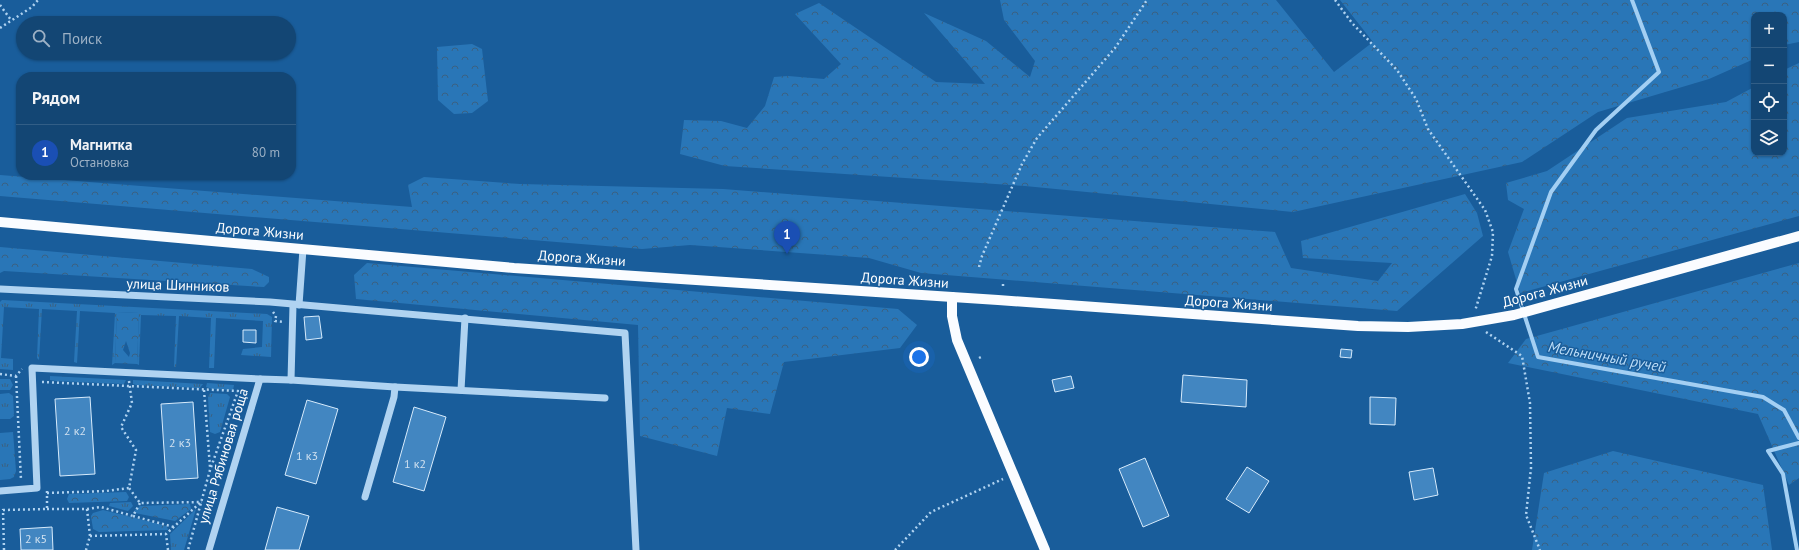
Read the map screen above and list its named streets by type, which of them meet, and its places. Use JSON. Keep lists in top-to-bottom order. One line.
{"streets":{"main road":["Дорога Жизни"],"street":["улица Шинников","улица Рябиновая роща"]},"water":["Мельничный ручей"],"house_numbers":["2 к2","2 к3","1 к3","1 к2","2 к5"],"page":{"map_buttons":["+","−"],"search":"Поиск","heading":"Рядом","list":[{"mark":"1","name":"Магнитка","note":"Остановка","value":"80 m"}],"pins":"1"}}
